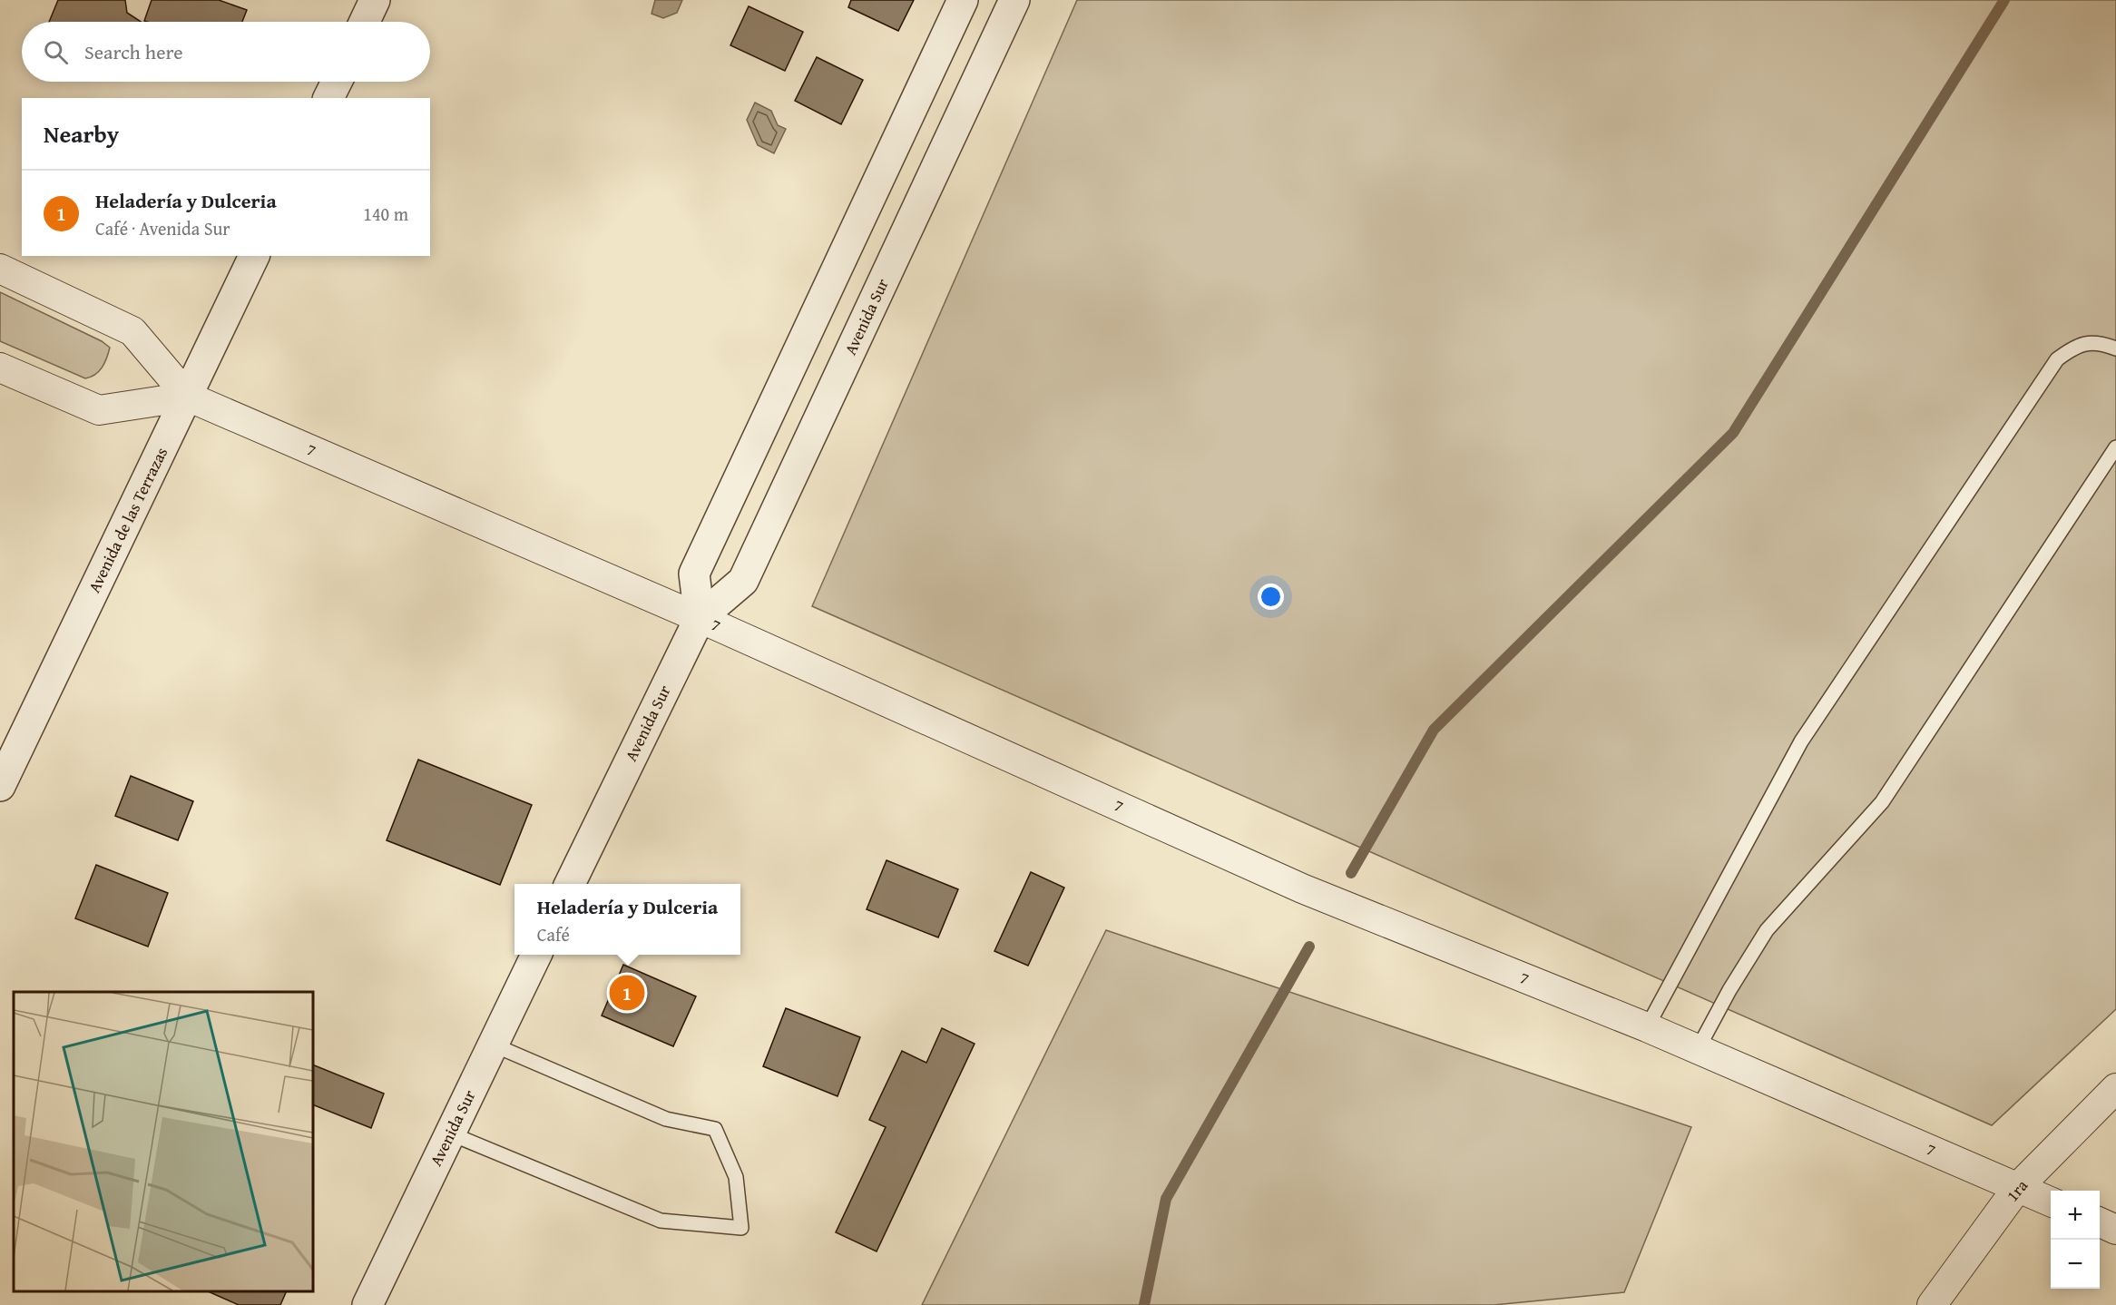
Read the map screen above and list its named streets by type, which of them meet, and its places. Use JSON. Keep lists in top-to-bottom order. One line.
{"streets":{"street":["Avenida Sur","7","Avenida de las Terrazas","1ra"]},"crossings":[["Avenida Sur","7"],["7","Avenida de las Terrazas"],["7","1ra"]],"page":{"search":"Search here","heading":"Nearby","list":[{"mark":"1","name":"Heladería y Dulceria","note":"Café · Avenida Sur","value":"140 m"}],"popup":["Heladería y Dulceria","Café"],"pins":"1","map_buttons":["+","−"]}}
